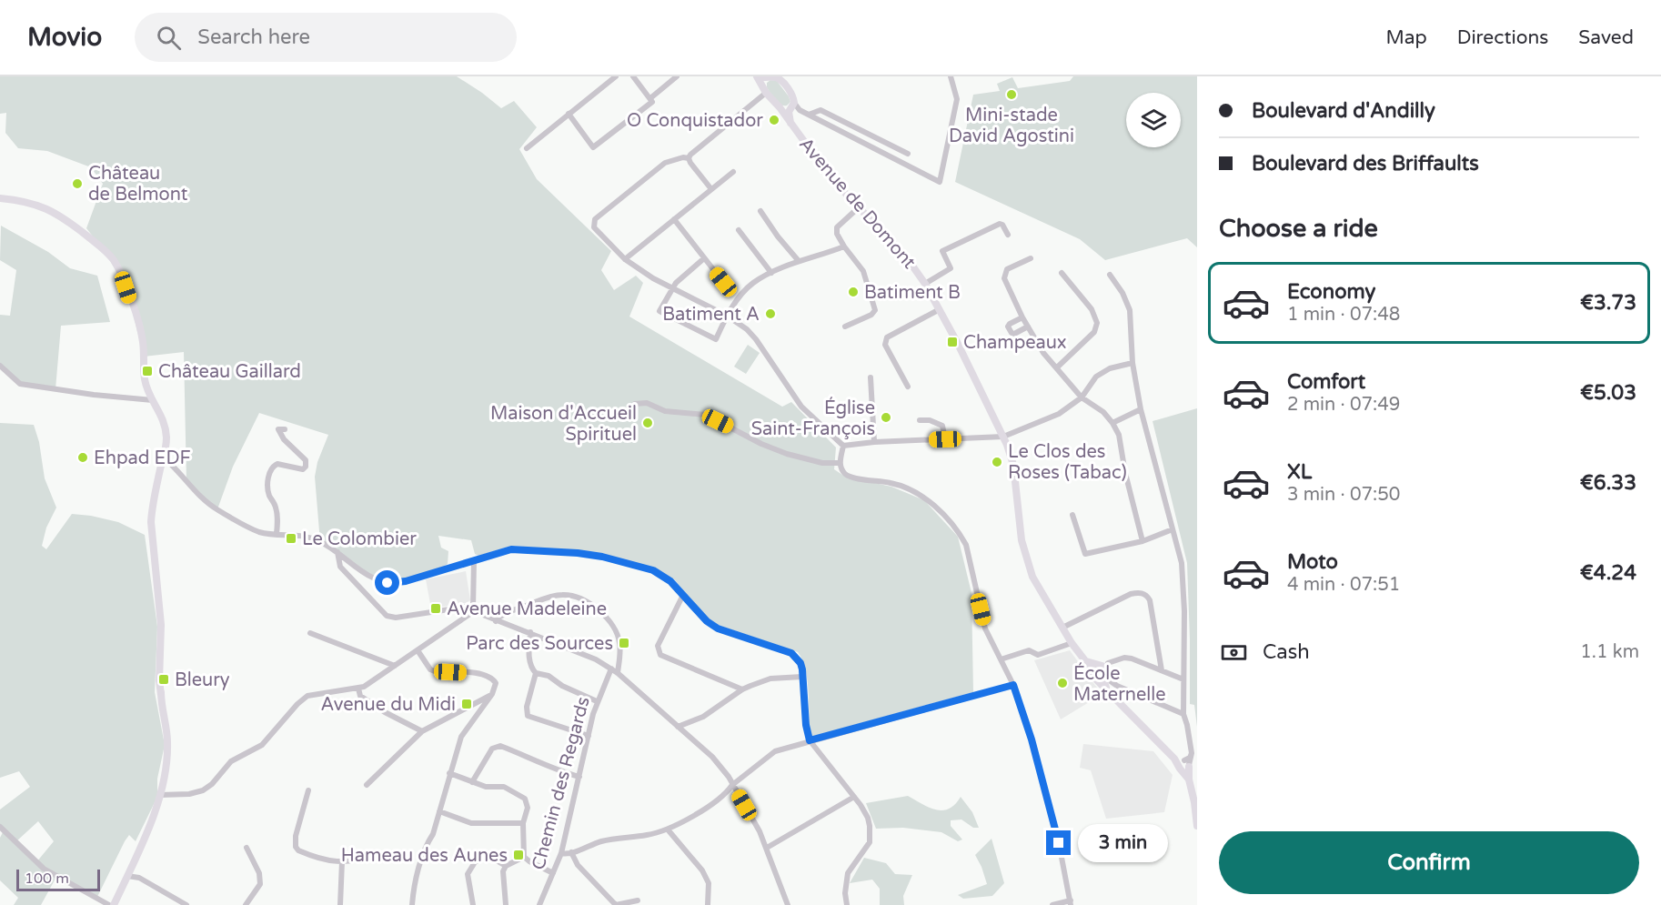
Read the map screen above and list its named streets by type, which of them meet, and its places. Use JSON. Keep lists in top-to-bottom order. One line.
{"streets":{"main road":["Avenue de Domont"],"street":["Chemin des Regards"]},"places":{"other":["Mini-stade David Agostini","O Conquistador","Château de Belmont","Batiment B","Batiment A","Église Saint-François","Maison d'Accueil Spirituel","Ehpad EDF","Le Clos des Roses (Tabac)","École Maternelle"],"transit":["Champeaux","Château Gaillard","Le Colombier","Avenue Madeleine","Parc des Sources","Bleury","Avenue du Midi","Hameau des Aunes"]},"scale_bar":"100 m","page":{"header":"Movio","search":"Search here","nav":["Map","Directions","Saved"],"banner":["Boulevard d'Andilly","Boulevard des Briffaults"],"heading":"Choose a ride","list":[{"name":"Economy","note":"1 min · 07:48","value":"€3.73"},{"name":"Comfort","note":"2 min · 07:49","value":"€5.03"},{"name":"XL","note":"3 min · 07:50","value":"€6.33"},{"name":"Moto","note":"4 min · 07:51","value":"€4.24"}],"pay":["Cash","1.1 km"],"buttons":"Confirm","bubble":"3 min","scale":"100 m"}}
